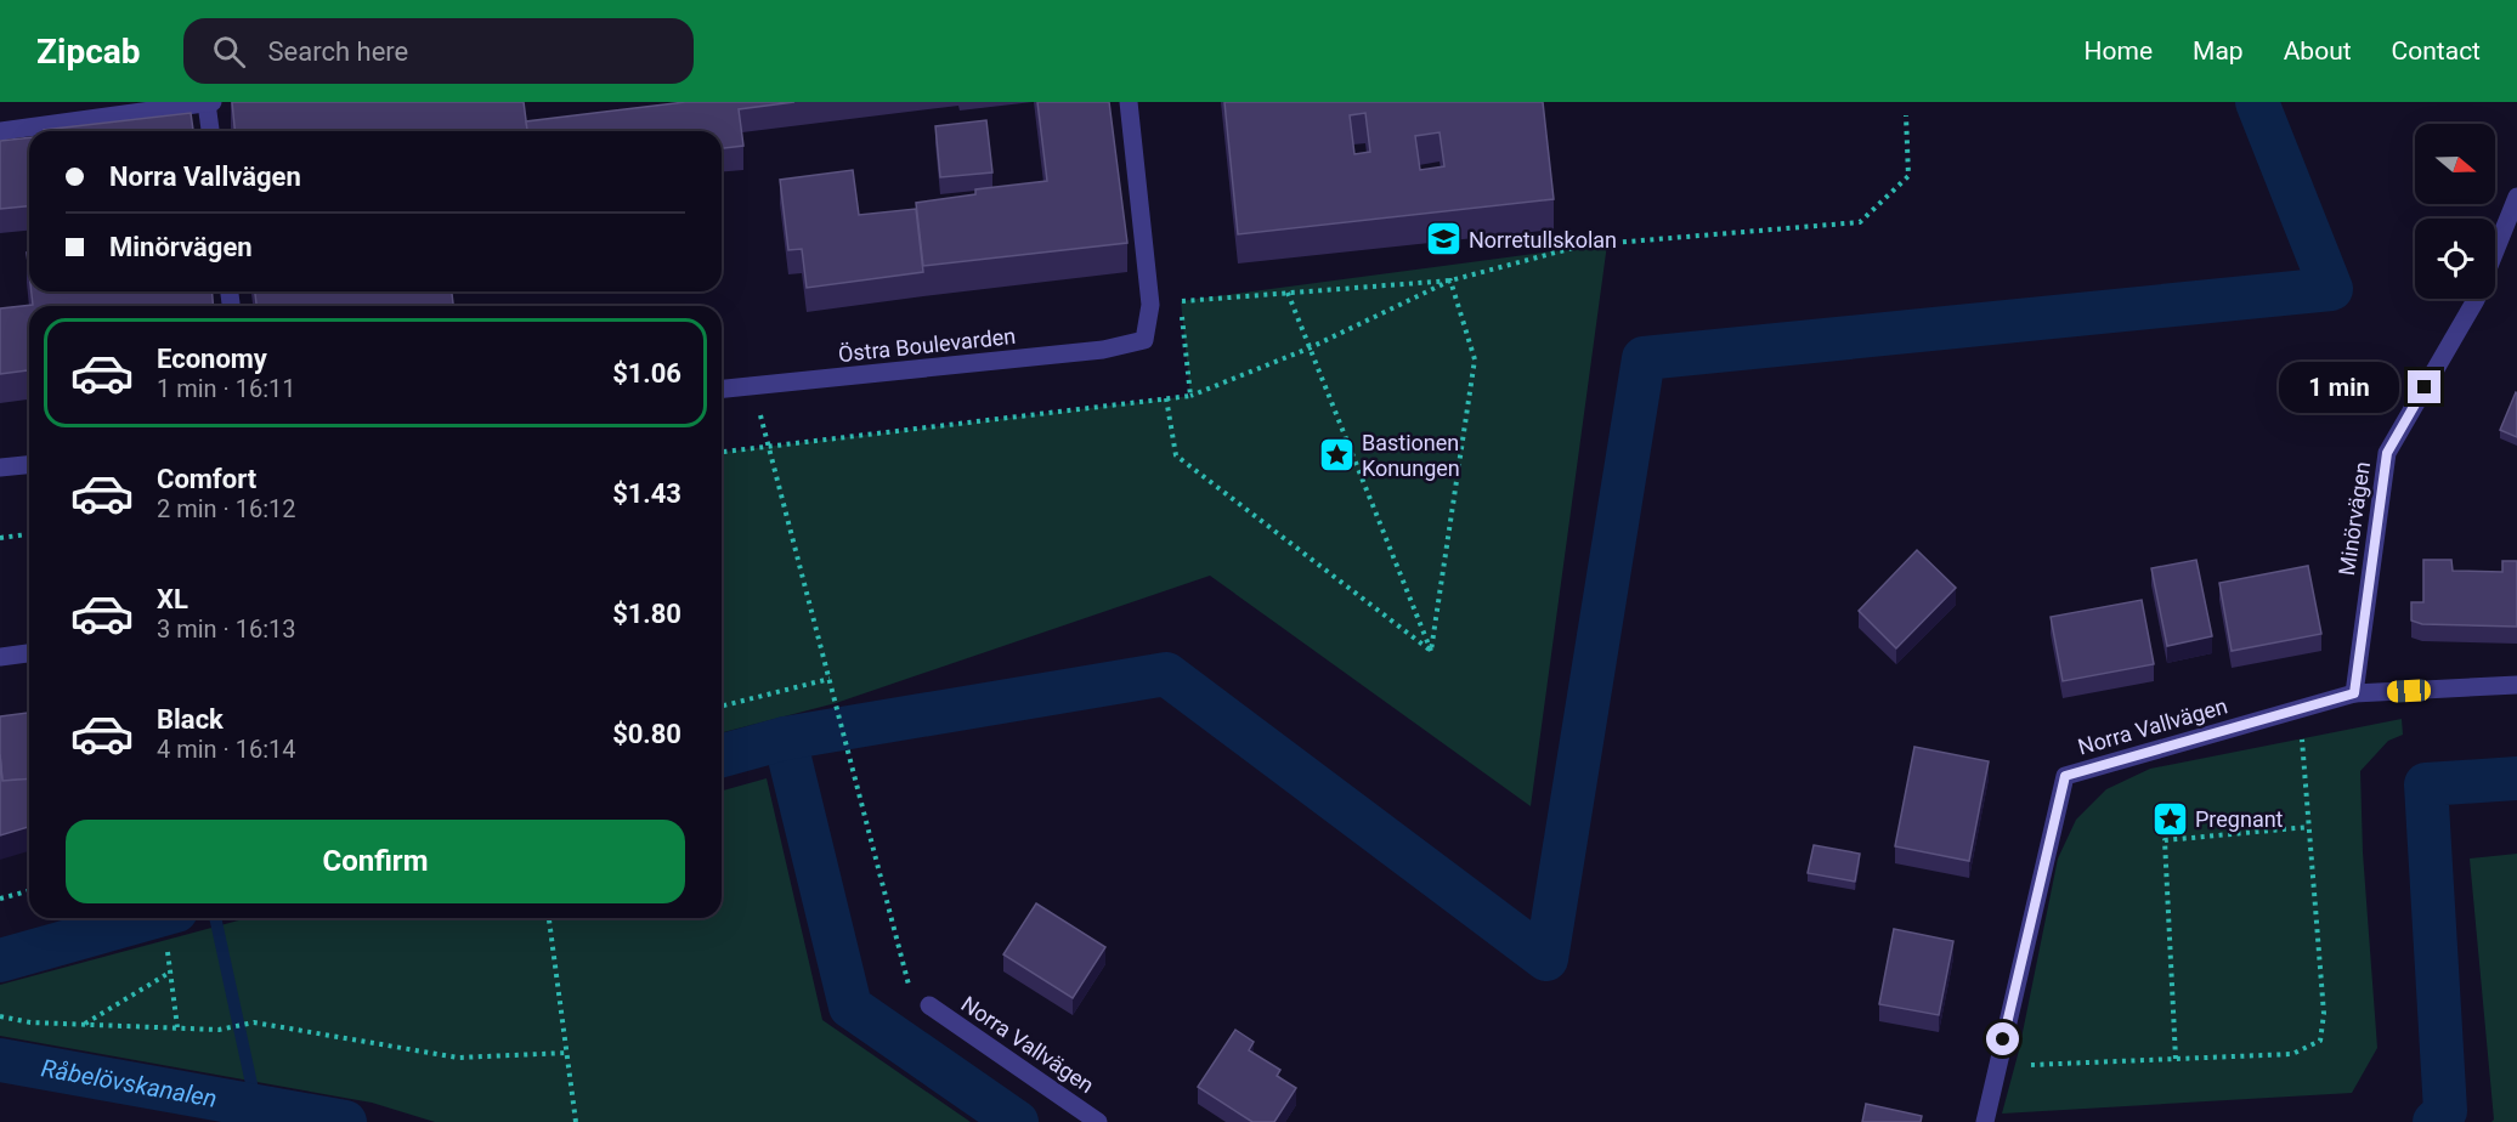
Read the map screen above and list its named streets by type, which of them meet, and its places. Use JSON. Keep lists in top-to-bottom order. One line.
{"streets":{"street":["Östra Boulevarden","Minörvägen","Norra Vallvägen"]},"crossings":[["Minörvägen","Norra Vallvägen"]],"water":["Råbelövskanalen"],"places":{"school or university":["Norretullskolan"],"place":["Bastionen Konungen","Pregnant"]},"north":"right","page":{"header":"Zipcab","search":"Search here","nav":["Home","Map","About","Contact"],"banner":["Norra Vallvägen","Minörvägen"],"list":[{"name":"Economy","note":"1 min · 16:11","value":"$1.06"},{"name":"Comfort","note":"2 min · 16:12","value":"$1.43"},{"name":"XL","note":"3 min · 16:13","value":"$1.80"},{"name":"Black","note":"4 min · 16:14","value":"$0.80"}],"bubble":"1 min","buttons":"Confirm"}}
